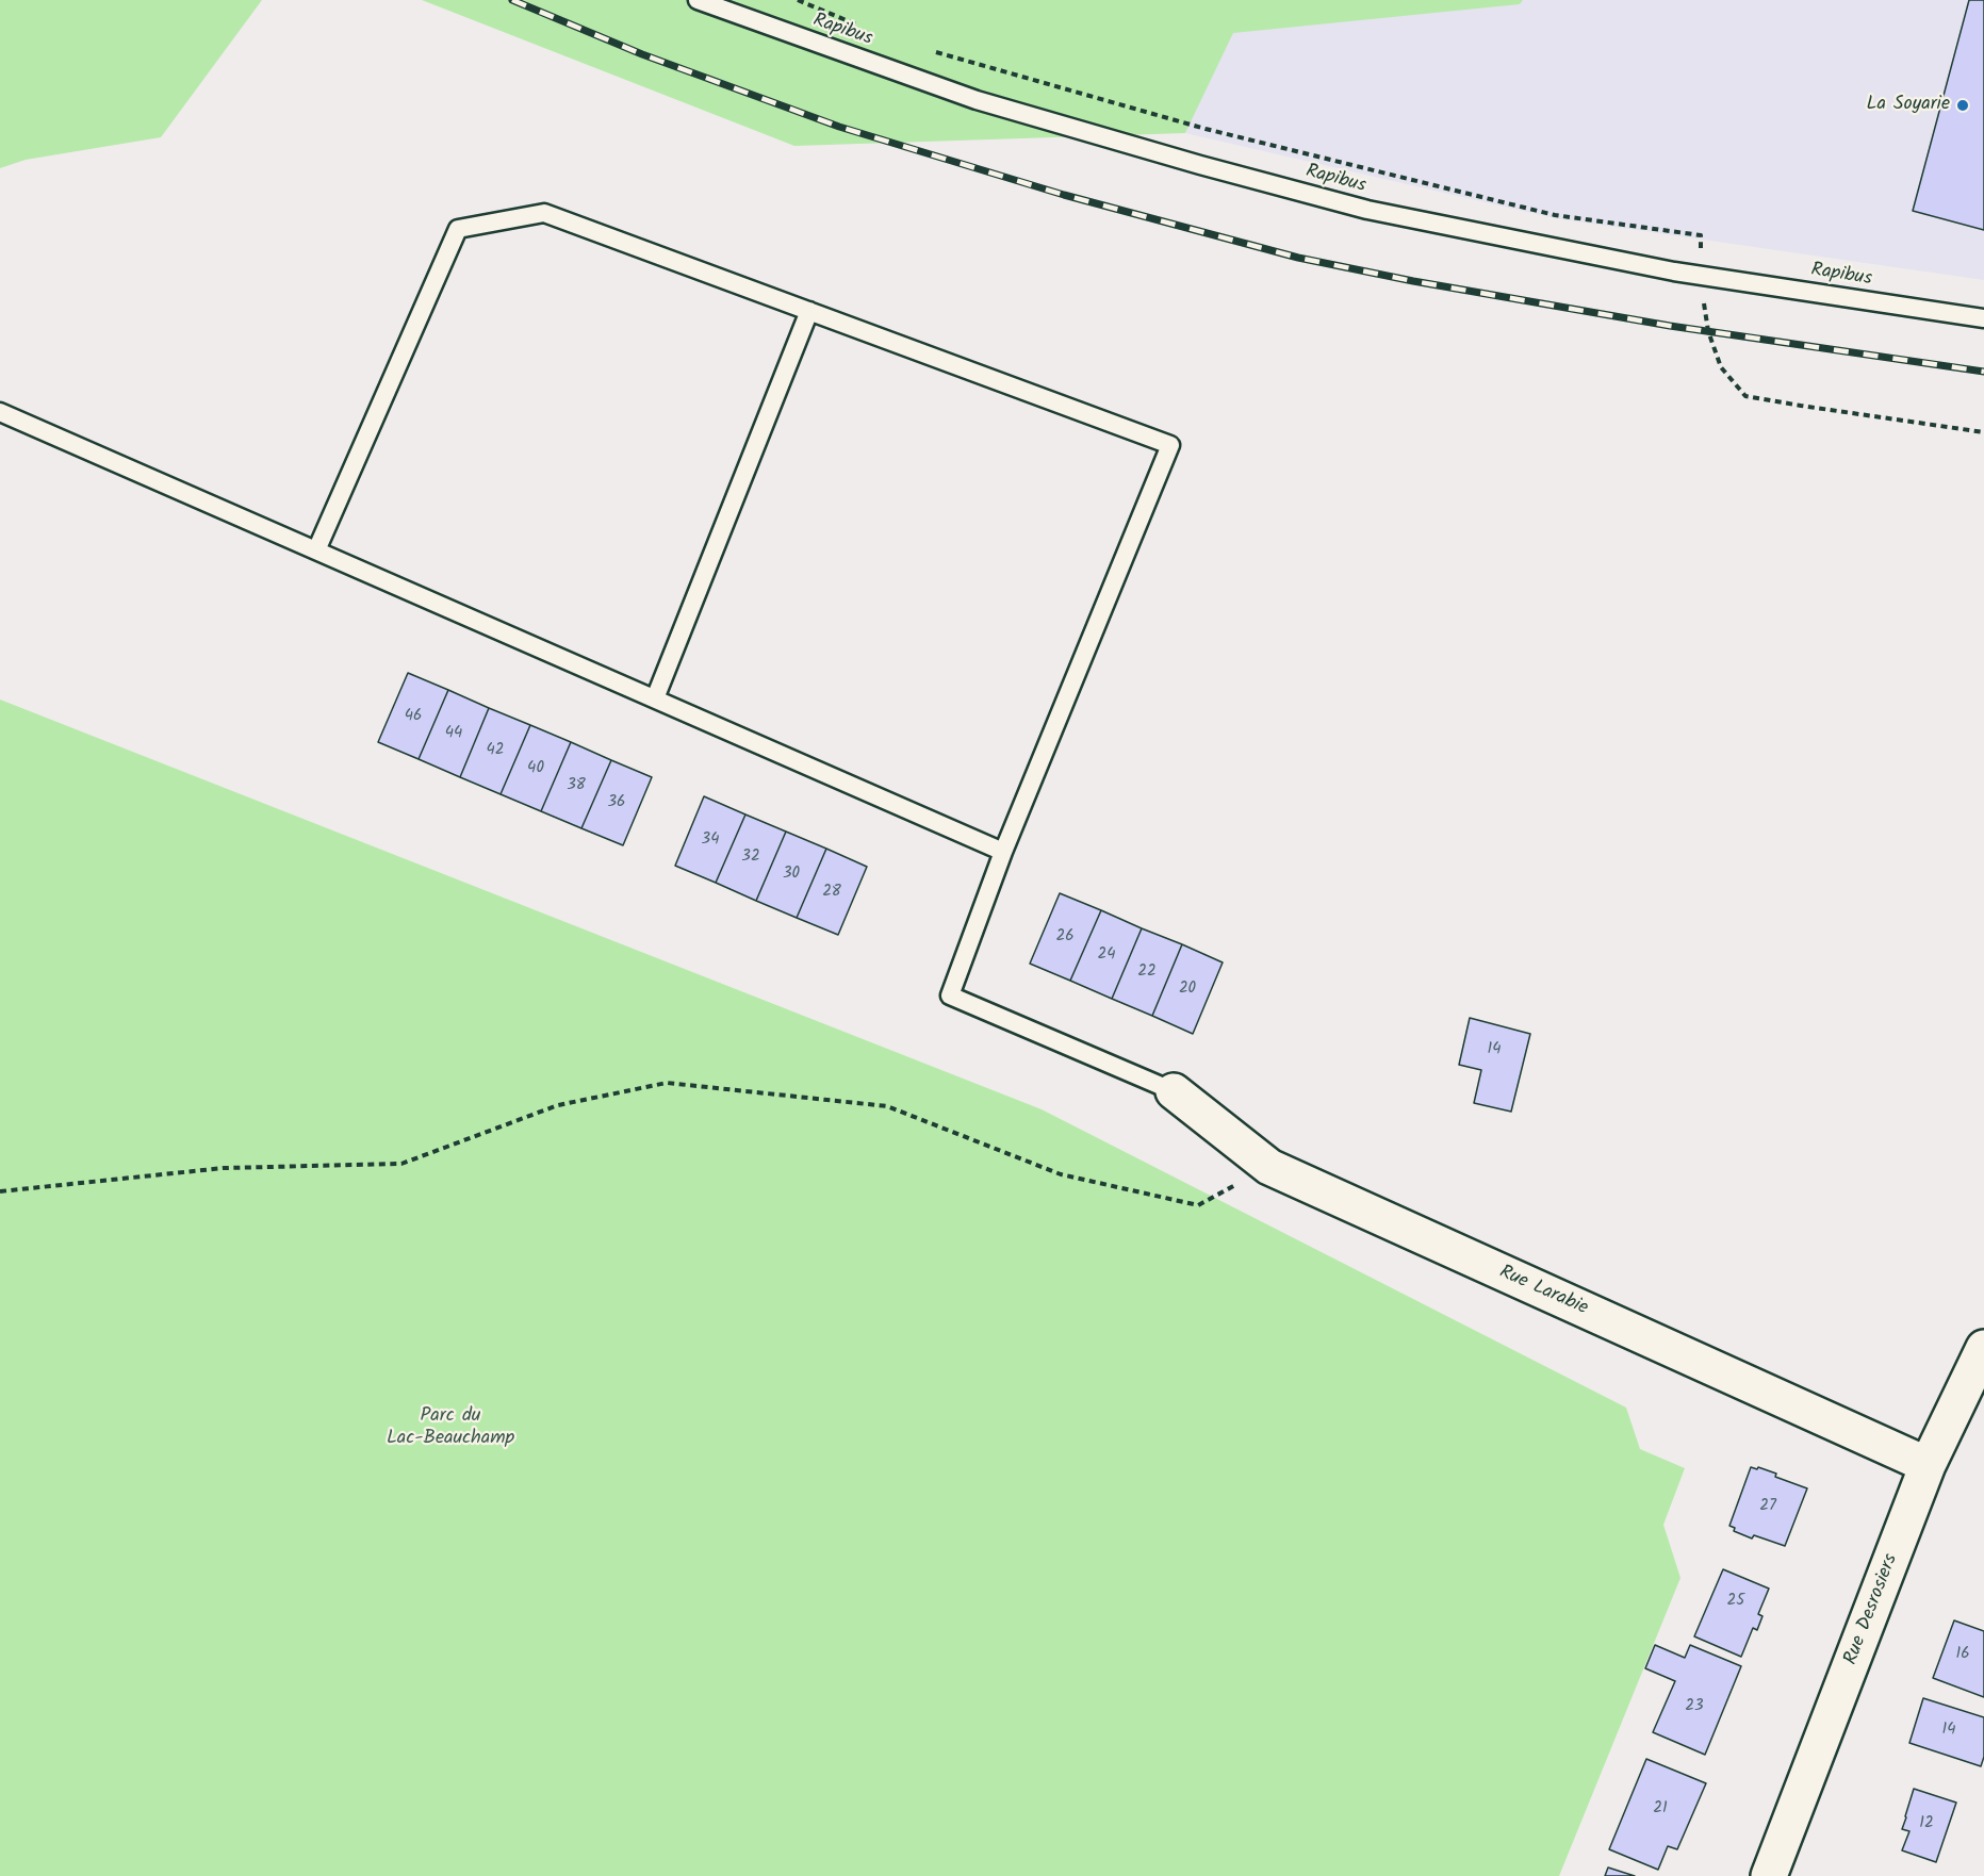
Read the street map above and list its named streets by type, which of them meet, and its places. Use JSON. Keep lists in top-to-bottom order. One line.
{"streets":{"street":["Rue Larabie","Rue Desrosiers"],"lane":["Rapibus"]},"crossings":[["Rue Larabie","Rue Desrosiers"]],"parks":["Parc du Lac-Beauchamp"],"places":["La Soyarie"],"house_numbers":["46","44","42","40","38","36","34","32","30","28","26","24","22","20","14","27","25","16","23","14","21","12"]}
